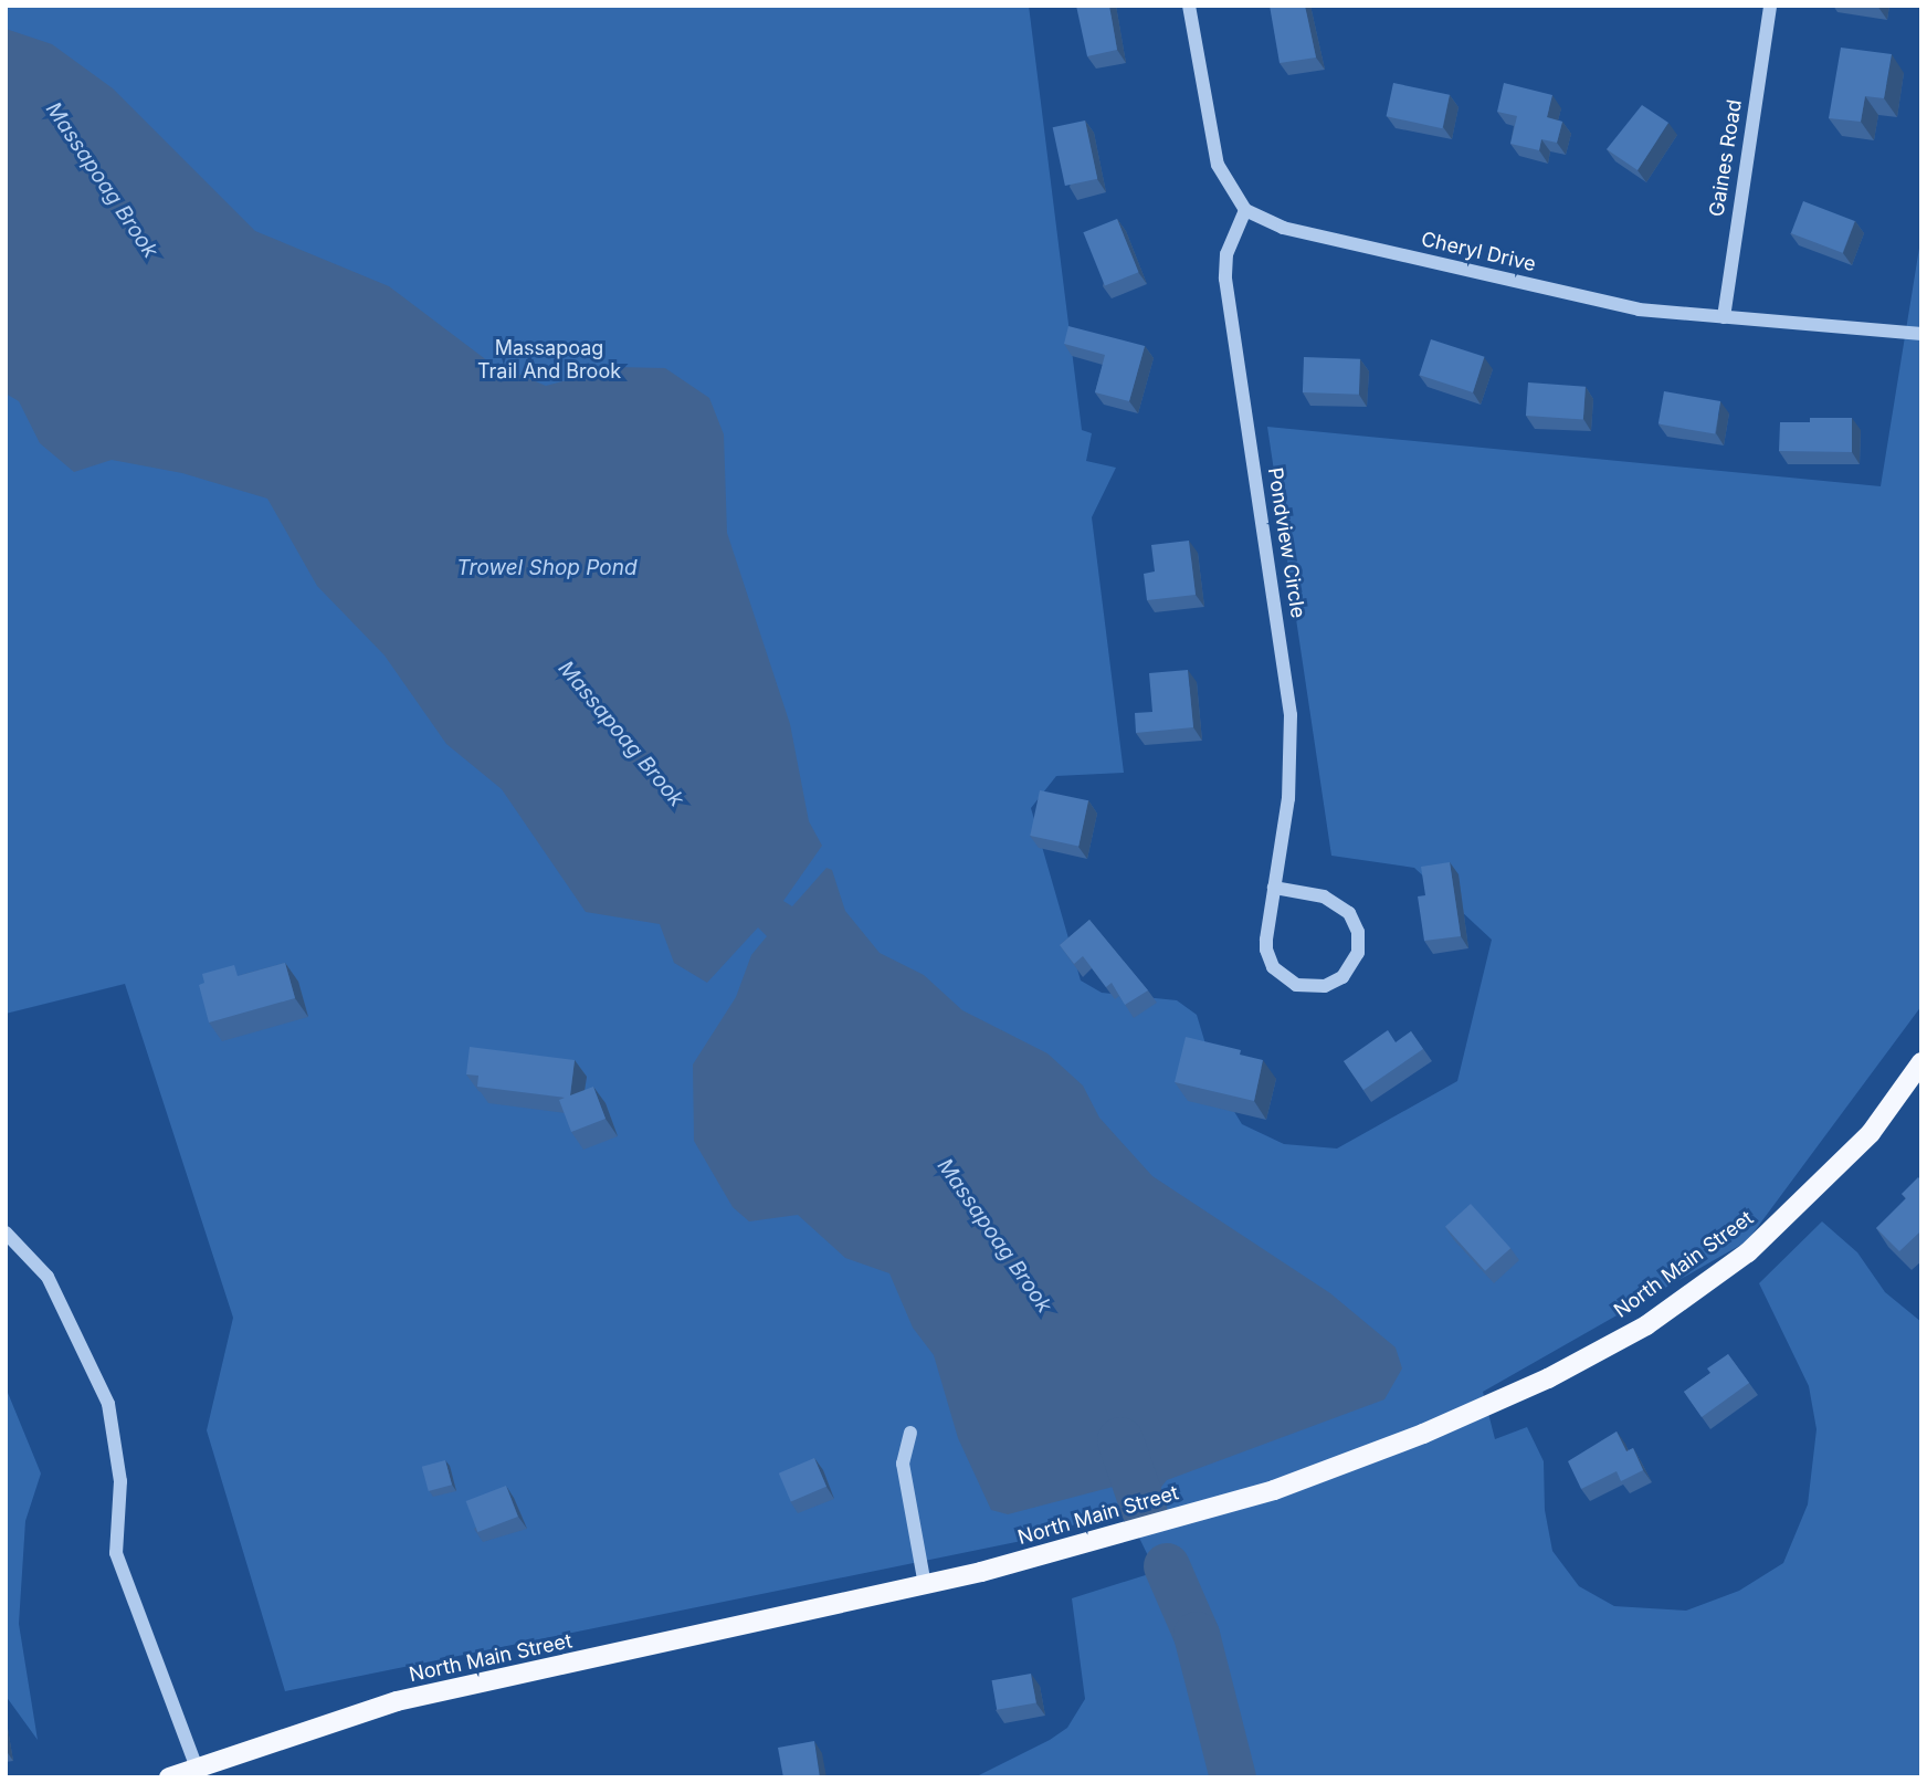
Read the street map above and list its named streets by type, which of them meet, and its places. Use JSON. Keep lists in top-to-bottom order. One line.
{"streets":{"main road":["North Main Street"],"street":["Gaines Road","Cheryl Drive","Pondview Circle"]},"crossings":[["Gaines Road","Cheryl Drive"],["Cheryl Drive","Pondview Circle"]],"water":["Massapoag Brook","Trowel Shop Pond"],"parks":["Massapoag Trail And Brook"]}
